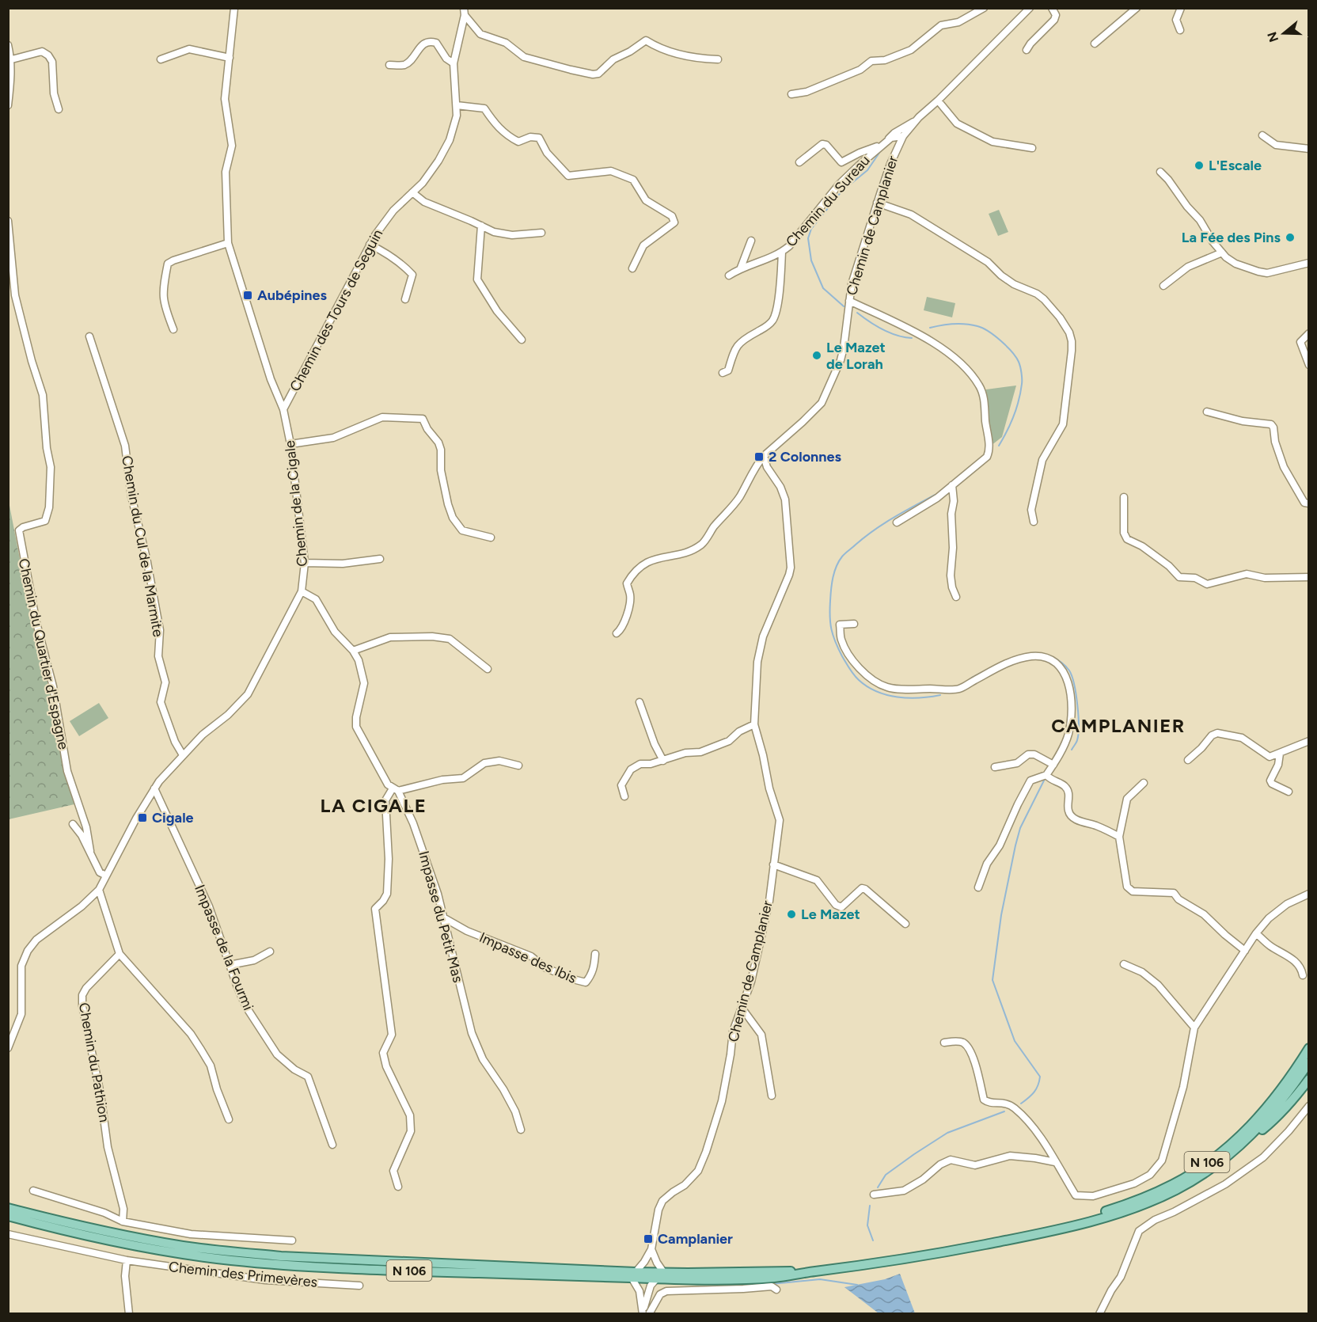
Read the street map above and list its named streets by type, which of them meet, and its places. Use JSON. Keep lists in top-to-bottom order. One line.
{"streets":{"main road":["N 106"],"street":["Chemin du Sureau","Chemin de Camplanier","Chemin des Tours de Seguin","Chemin de la Cigale","Chemin du Cul de la Marmite","Chemin du Quartier d'Espagne","Impasse du Petit Mas","Impasse de la Fourmi","Impasse des Ibis","Chemin du Pathion","Chemin des Primevères"]},"crossings":[["Chemin du Sureau","Chemin de Camplanier"],["Chemin de Camplanier","N 106"],["Chemin des Tours de Seguin","Chemin de la Cigale"],["Chemin de la Cigale","Chemin du Cul de la Marmite"],["Chemin de la Cigale","Impasse du Petit Mas"],["Chemin de la Cigale","Impasse de la Fourmi"],["Impasse du Petit Mas","Impasse des Ibis"]],"districts":["CAMPLANIER","LA CIGALE"],"places":{"other":["L'Escale","La Fée des Pins","Le Mazet de Lorah","Le Mazet"],"transit":["Aubépines","2 Colonnes","Cigale","Camplanier"]},"north":"left"}
